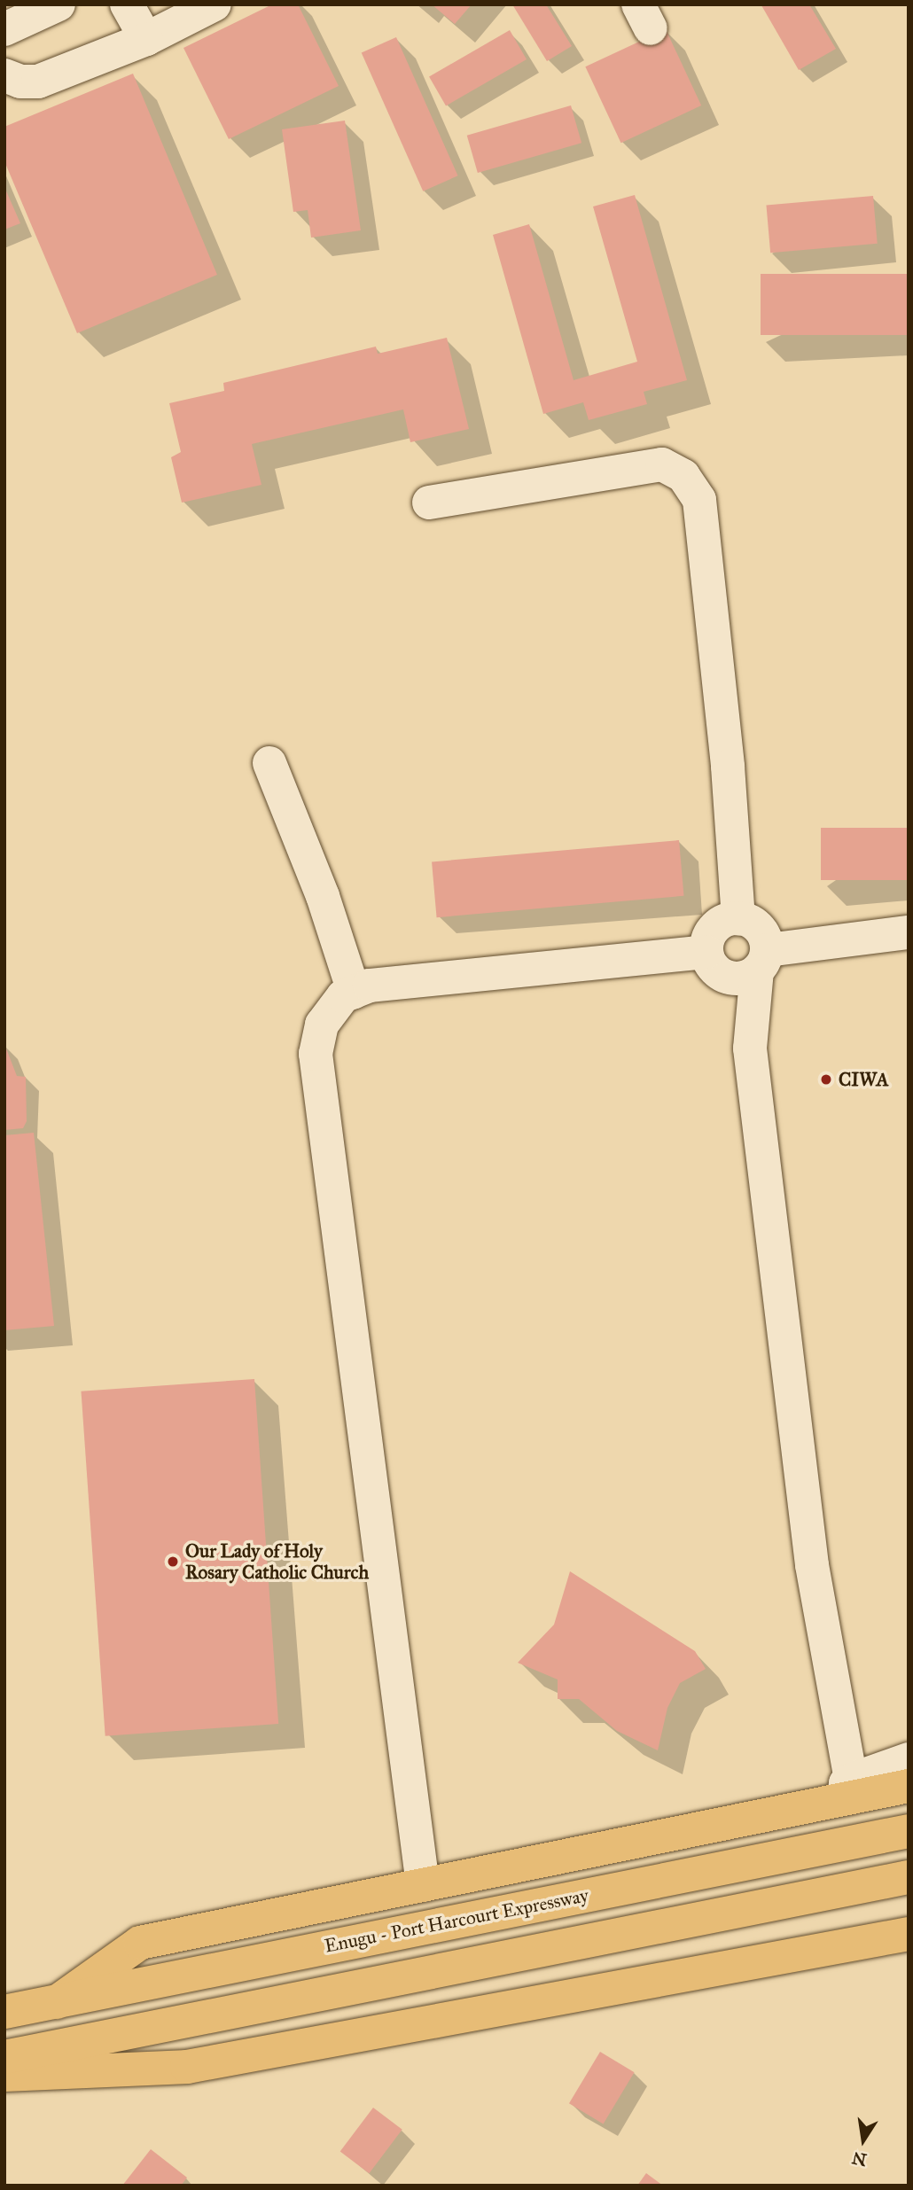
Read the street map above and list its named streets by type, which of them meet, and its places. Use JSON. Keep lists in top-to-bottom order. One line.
{"streets":{"main road":["Enugu - Port Harcourt Expressway"]},"places":["CIWA","Our Lady of Holy Rosary Catholic Church"],"north":"bottom"}
